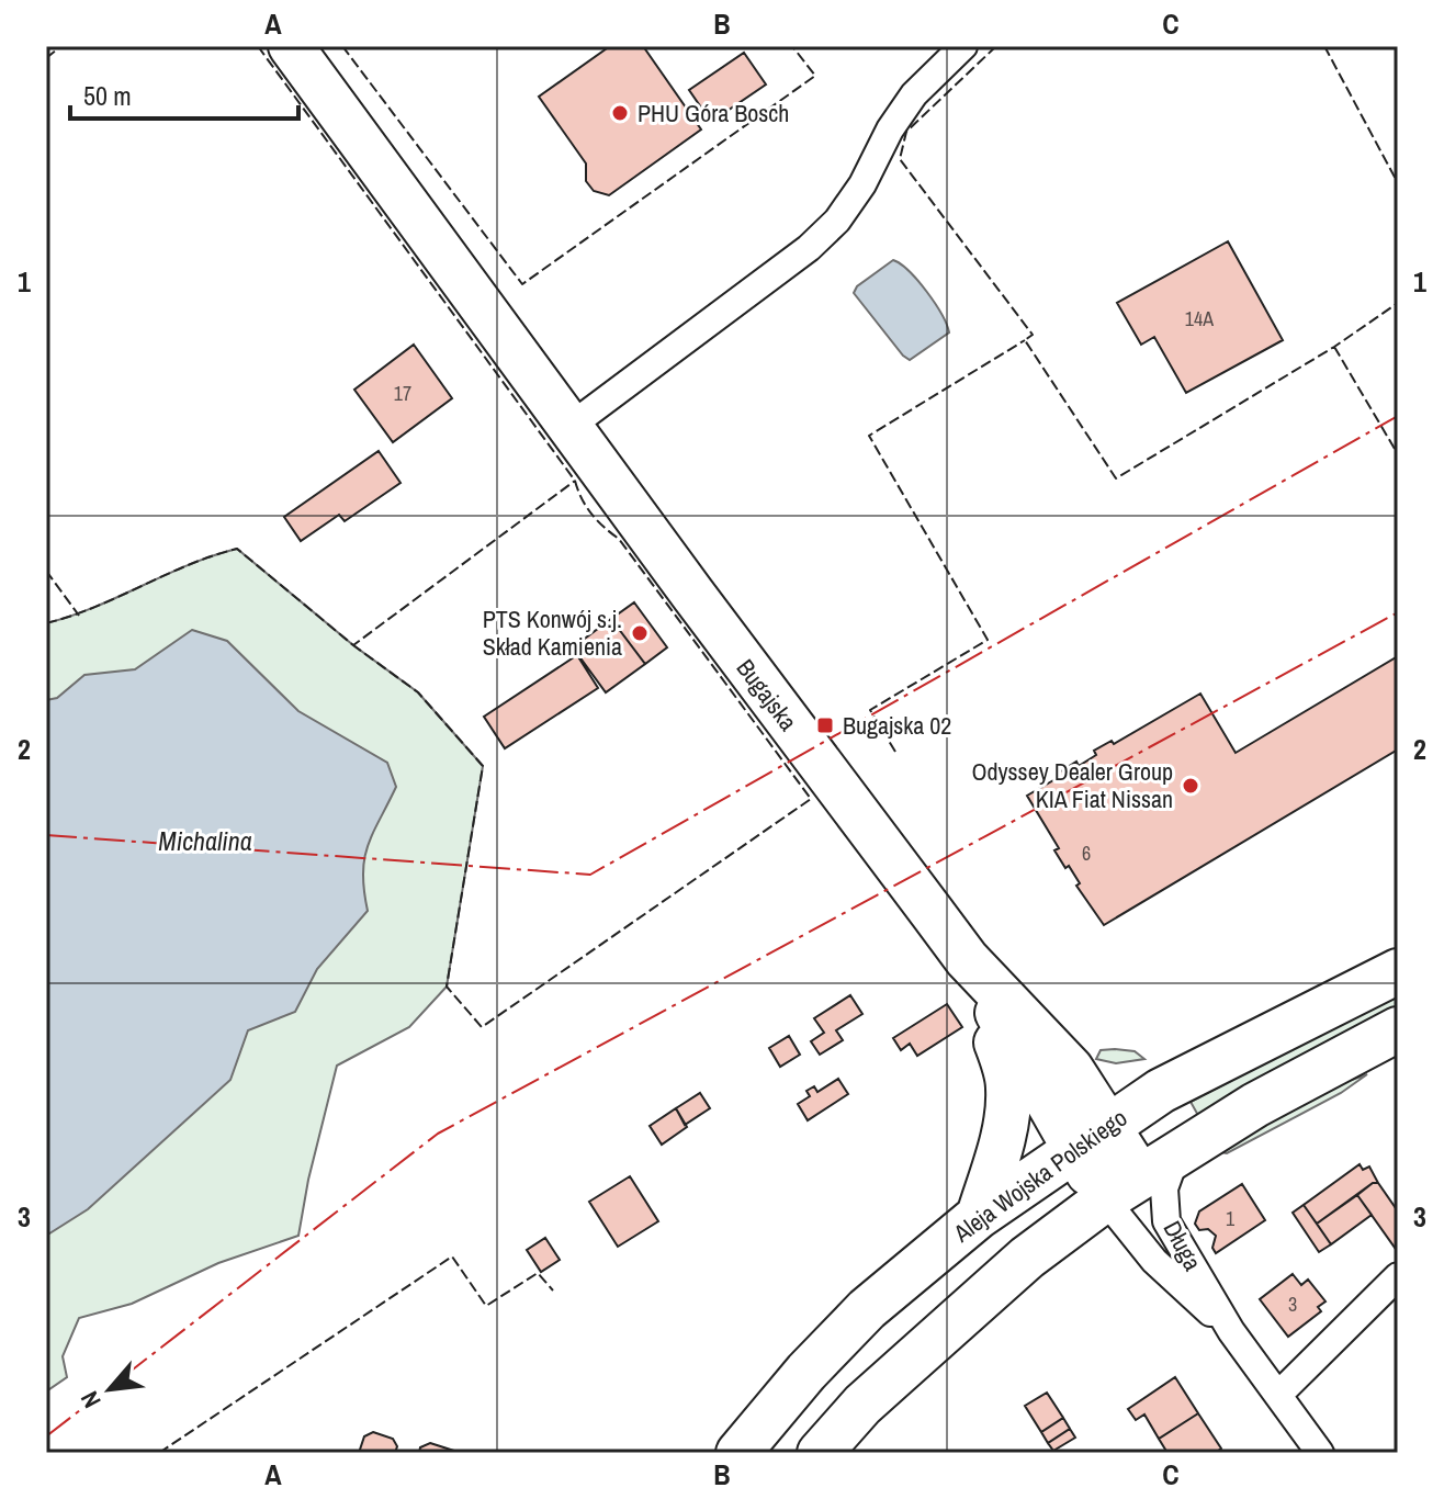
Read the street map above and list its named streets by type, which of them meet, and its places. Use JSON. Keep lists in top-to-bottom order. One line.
{"streets":{"main road":["Bugajska","Aleja Wojska Polskiego"],"street":["Długa"]},"crossings":[["Bugajska","Aleja Wojska Polskiego"],["Bugajska","Długa"]],"water":["Michalina"],"places":{"other":["PHU Góra Bosch","PTS Konwój s.j. Skład Kamienia","Odyssey Dealer Group KIA Fiat Nissan"],"transit":["Bugajska 02"]},"house_numbers":["14A","17","6","1","3"],"scale_bar":"50 m","north":"bottom left","grid":{"columns":["A","B","C"],"rows":["1","2","3"]}}
